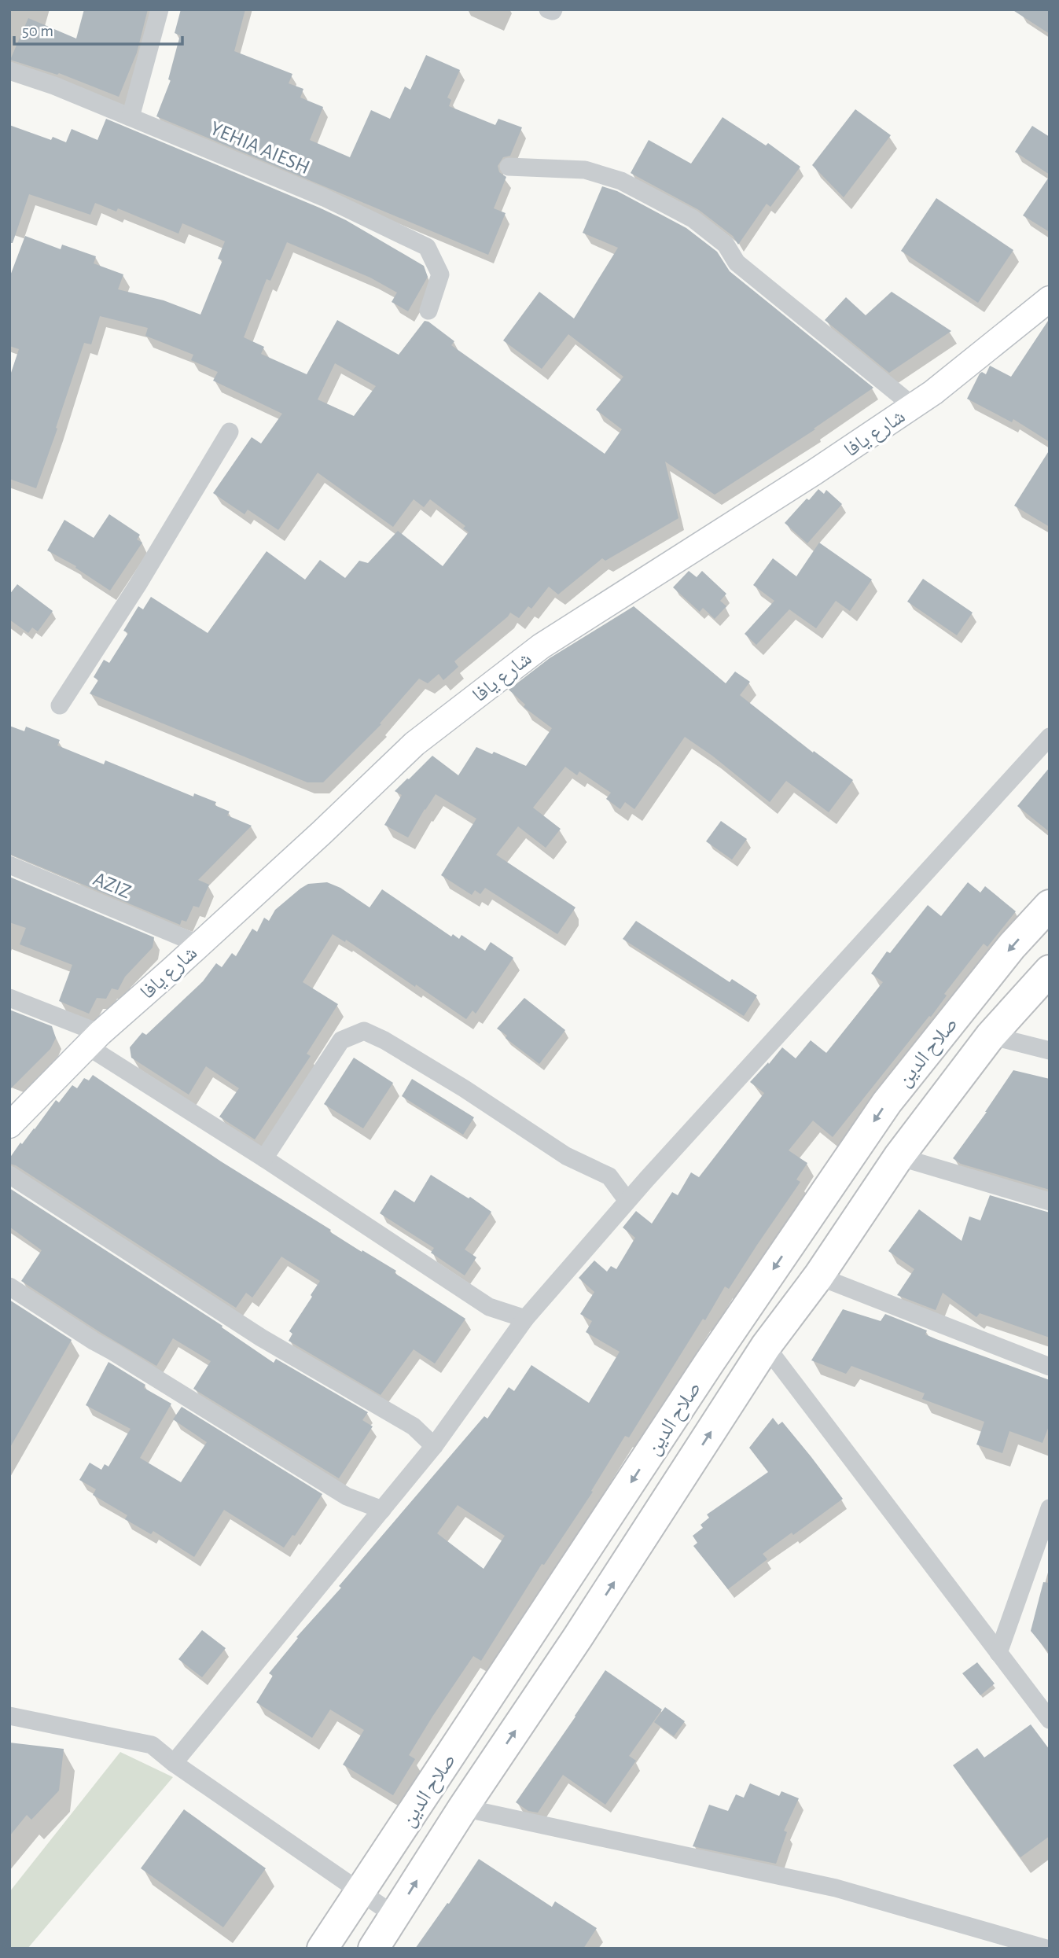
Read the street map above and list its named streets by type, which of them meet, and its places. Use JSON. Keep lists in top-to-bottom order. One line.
{"streets":{"highway":["صلاح الدين"],"street":["YEHIA AIESH","شارع يافا","AZIZ"]},"crossings":[["شارع يافا","AZIZ"]],"scale_bar":"50 m"}
